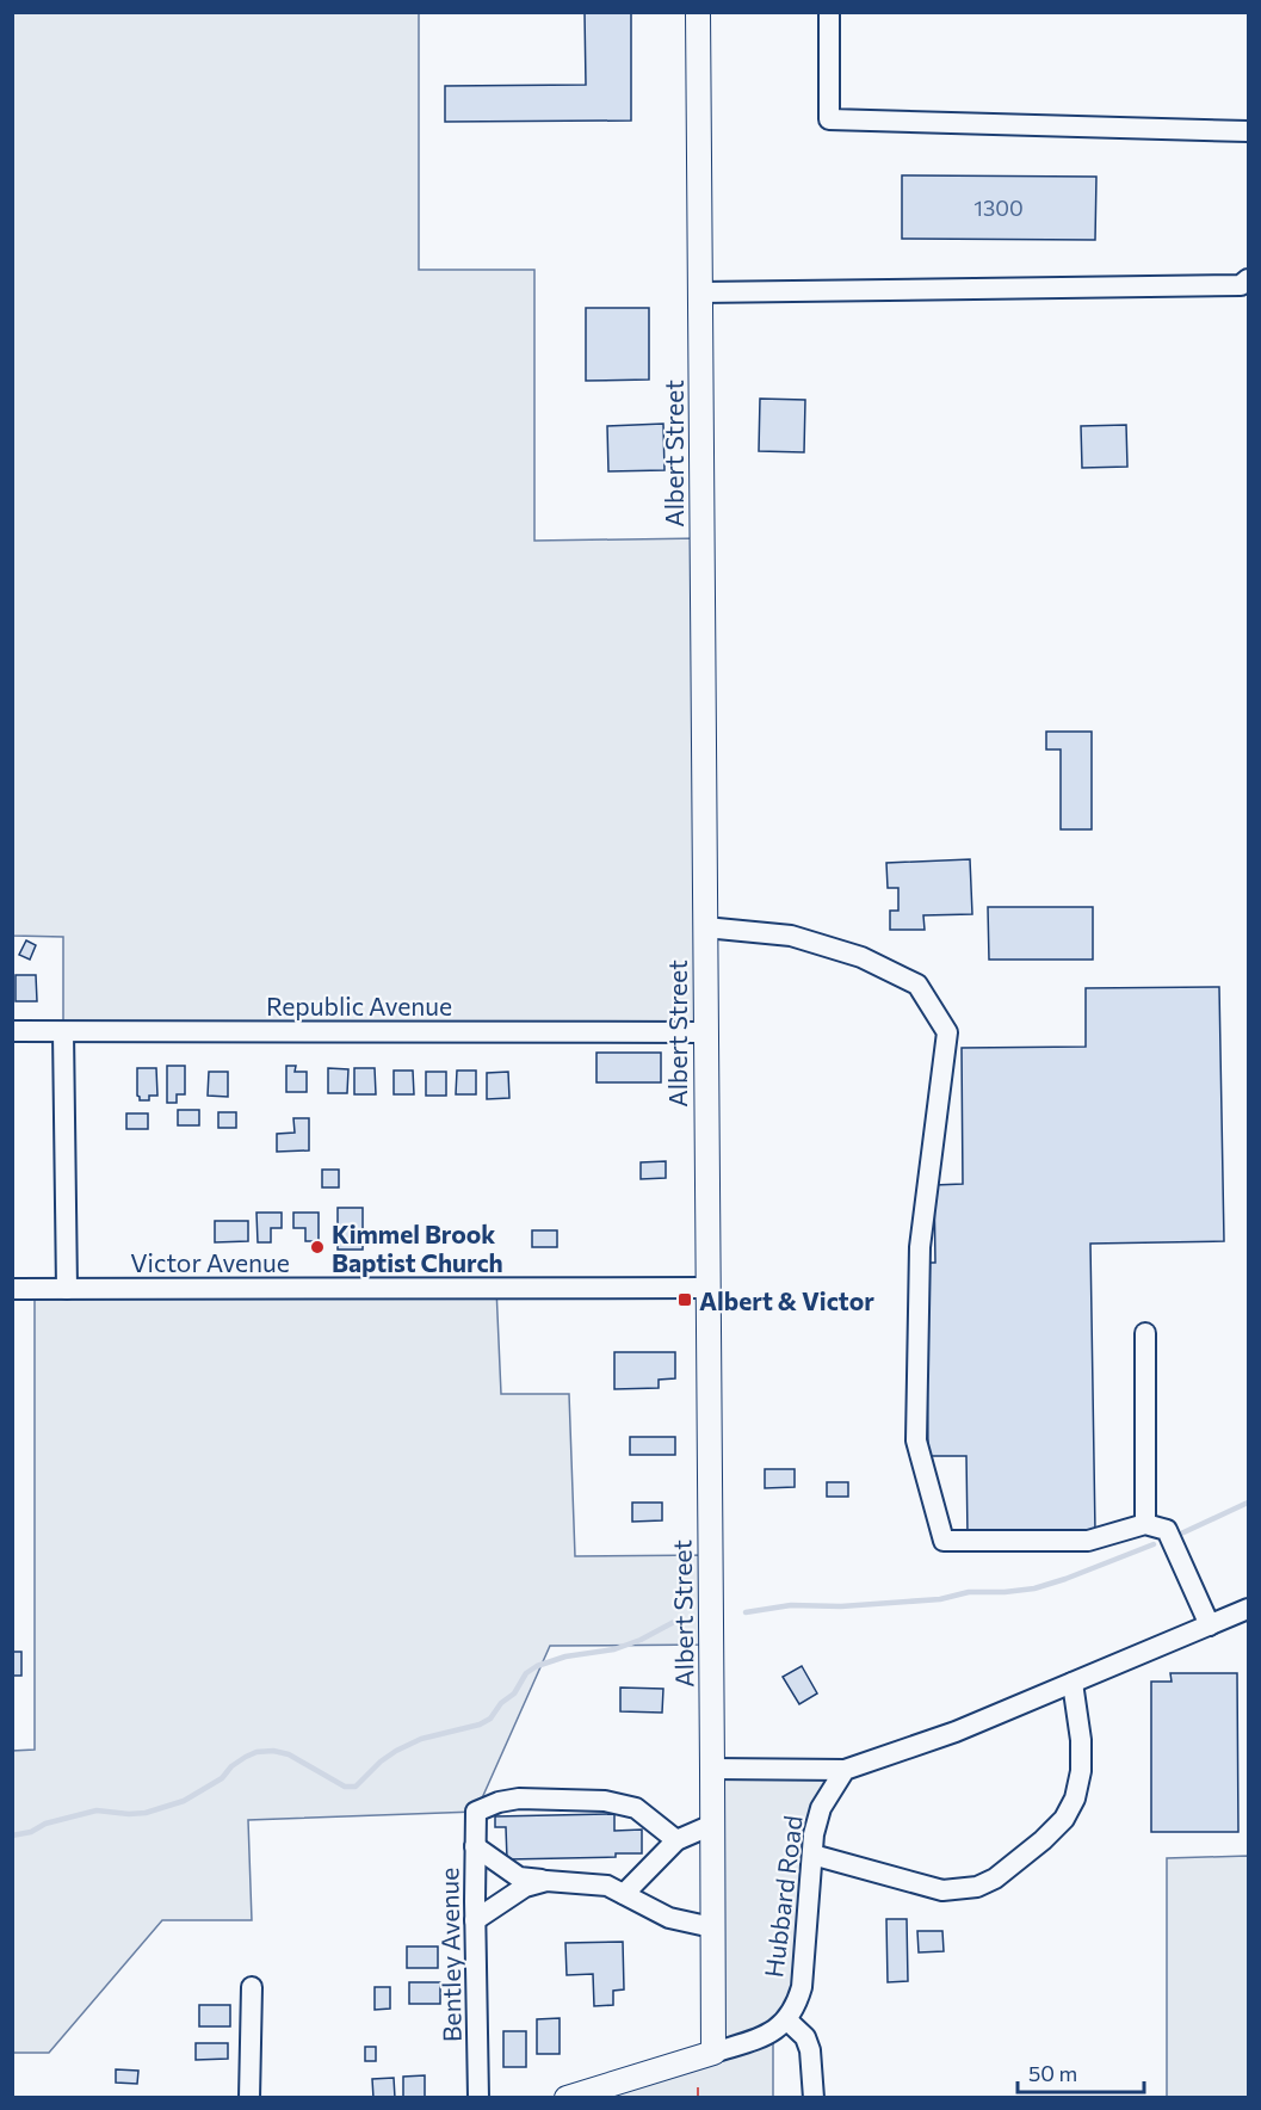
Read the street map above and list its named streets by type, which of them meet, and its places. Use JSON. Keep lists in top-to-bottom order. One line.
{"streets":{"main road":["Albert Street"],"street":["Republic Avenue","Victor Avenue","Hubbard Road","Bentley Avenue"]},"crossings":[["Albert Street","Republic Avenue"],["Albert Street","Victor Avenue"]],"places":{"other":["Kimmel Brook Baptist Church"],"transit":["Albert & Victor"]},"house_numbers":["1300"],"scale_bar":"50 m"}
